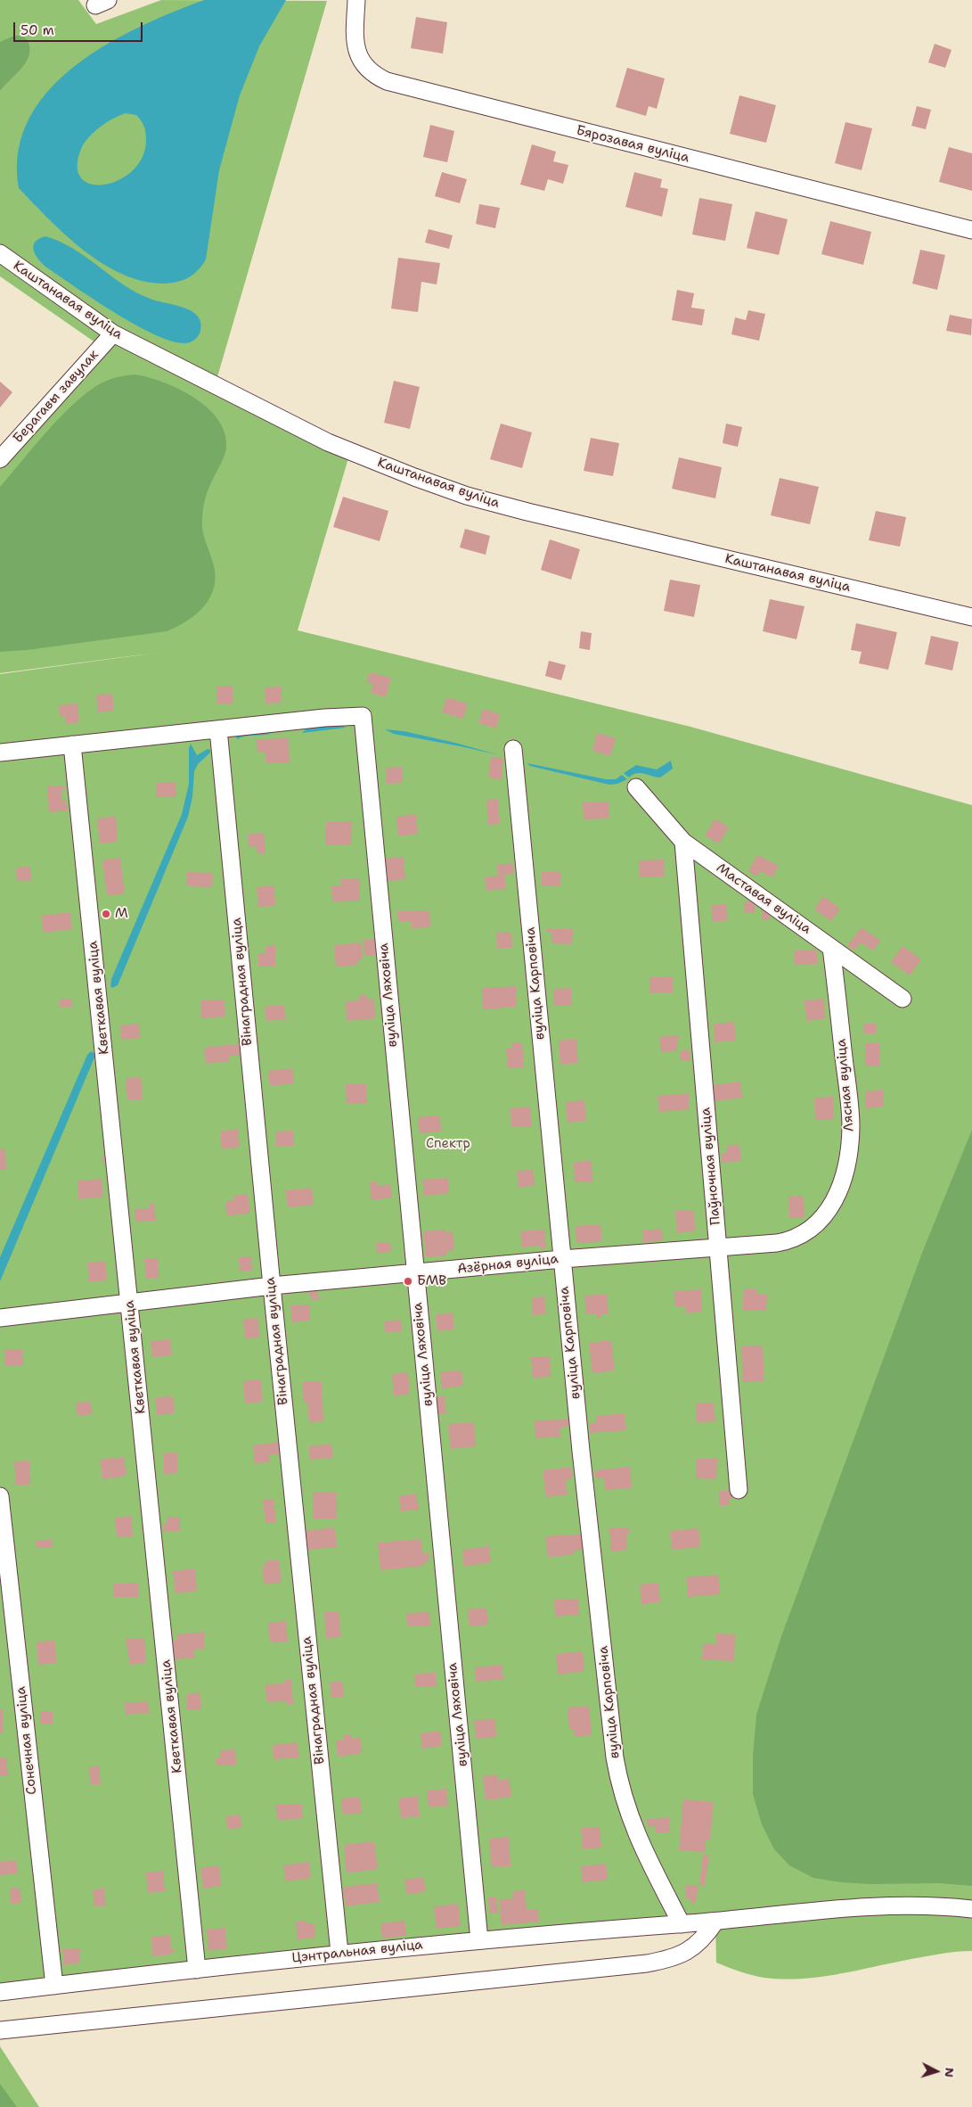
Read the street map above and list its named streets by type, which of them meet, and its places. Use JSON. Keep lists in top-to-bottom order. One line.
{"streets":{"street":["Бярозавая вуліца","Каштанавая вуліца","Берагавы завулак","Маставая вуліца","Вінаградная вуліца","вуліца Карповіча","вуліца Ляховіча","Кветкавая вуліца","Лясная вуліца","Паўночная вуліца","Азёрная вуліца","Сонечная вуліца","Цэнтральная вуліца"]},"crossings":[["Каштанавая вуліца","Берагавы завулак"],["Маставая вуліца","Лясная вуліца"],["Маставая вуліца","Паўночная вуліца"],["Вінаградная вуліца","вуліца Ляховіча"],["Вінаградная вуліца","Азёрная вуліца"],["Вінаградная вуліца","Цэнтральная вуліца"],["вуліца Карповіча","Азёрная вуліца"],["вуліца Карповіча","Цэнтральная вуліца"],["вуліца Ляховіча","Азёрная вуліца"],["вуліца Ляховіча","Цэнтральная вуліца"],["Кветкавая вуліца","Азёрная вуліца"],["Кветкавая вуліца","Цэнтральная вуліца"],["Лясная вуліца","Азёрная вуліца"],["Паўночная вуліца","Азёрная вуліца"],["Сонечная вуліца","Цэнтральная вуліца"]],"parks":["Спектр"],"places":["М","БМВ"],"scale_bar":"50 m","north":"right"}
